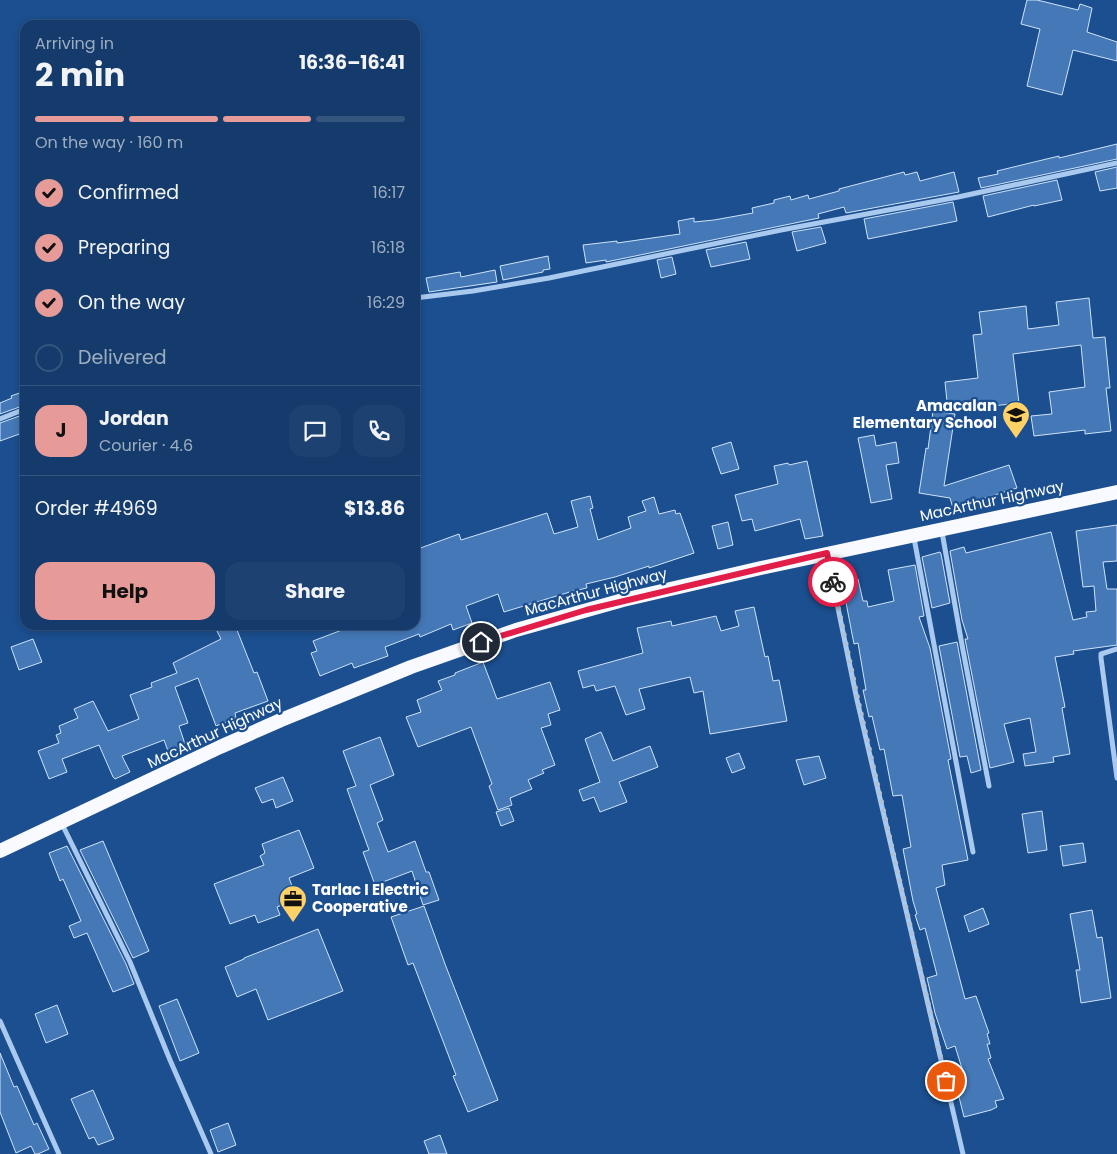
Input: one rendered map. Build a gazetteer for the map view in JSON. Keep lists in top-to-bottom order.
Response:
{
  "streets": {
    "highway": ["MacArthur Highway"]
  },
  "places": {
    "school or university": ["Amacalan Elementary School"],
    "office": ["Tarlac I Electric Cooperative"]
  },
  "page": {
    "heading": ["2 min", "Arriving in", "16:36–16:41"],
    "panel": [
      "Jordan",
      "Courier · 4.6",
      "Order #4969",
      "$13.86"
    ],
    "bar": "On the way · 160 m",
    "list": [
      ["Confirmed", "16:17"],
      ["Preparing", "16:18"],
      ["On the way", "16:29"],
      "Delivered"
    ],
    "round": "J",
    "buttons": ["Help", "Share"]
  }
}
